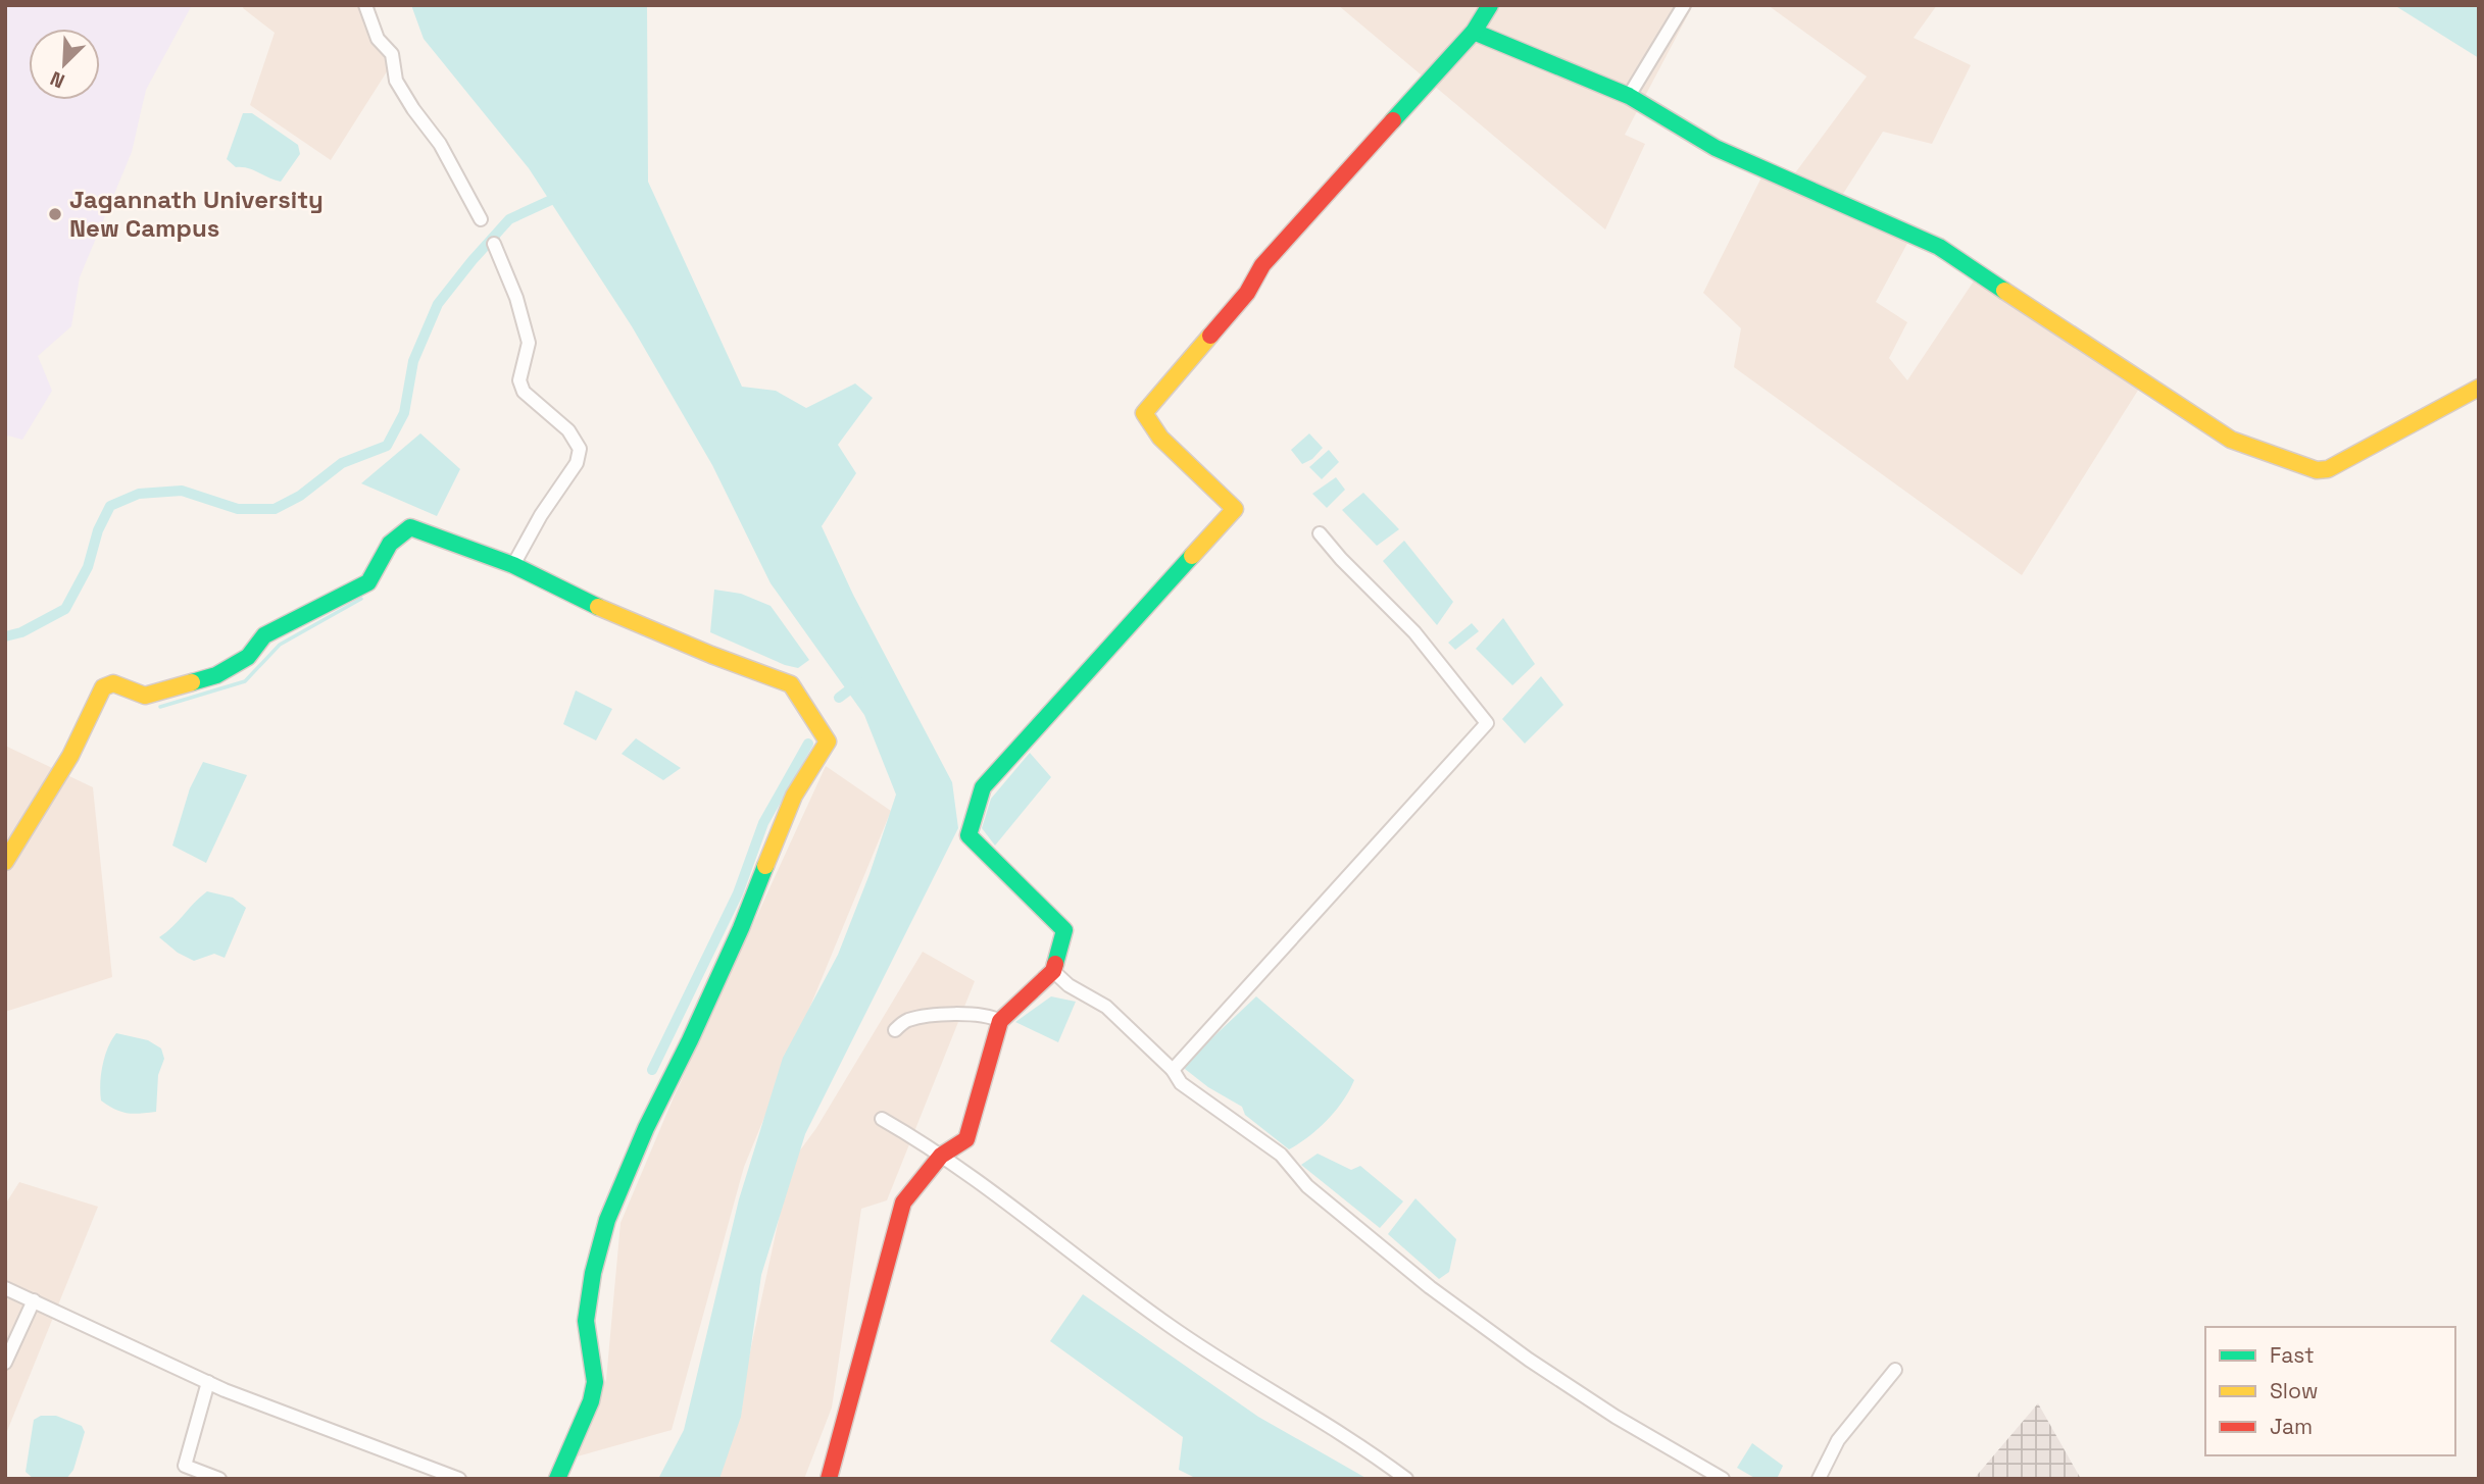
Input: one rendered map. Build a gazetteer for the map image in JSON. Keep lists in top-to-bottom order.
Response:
{
  "places": ["Jagannath University New Campus"],
  "legend": ["Fast", "Slow", "Jam"],
  "north": "bottom left"
}
